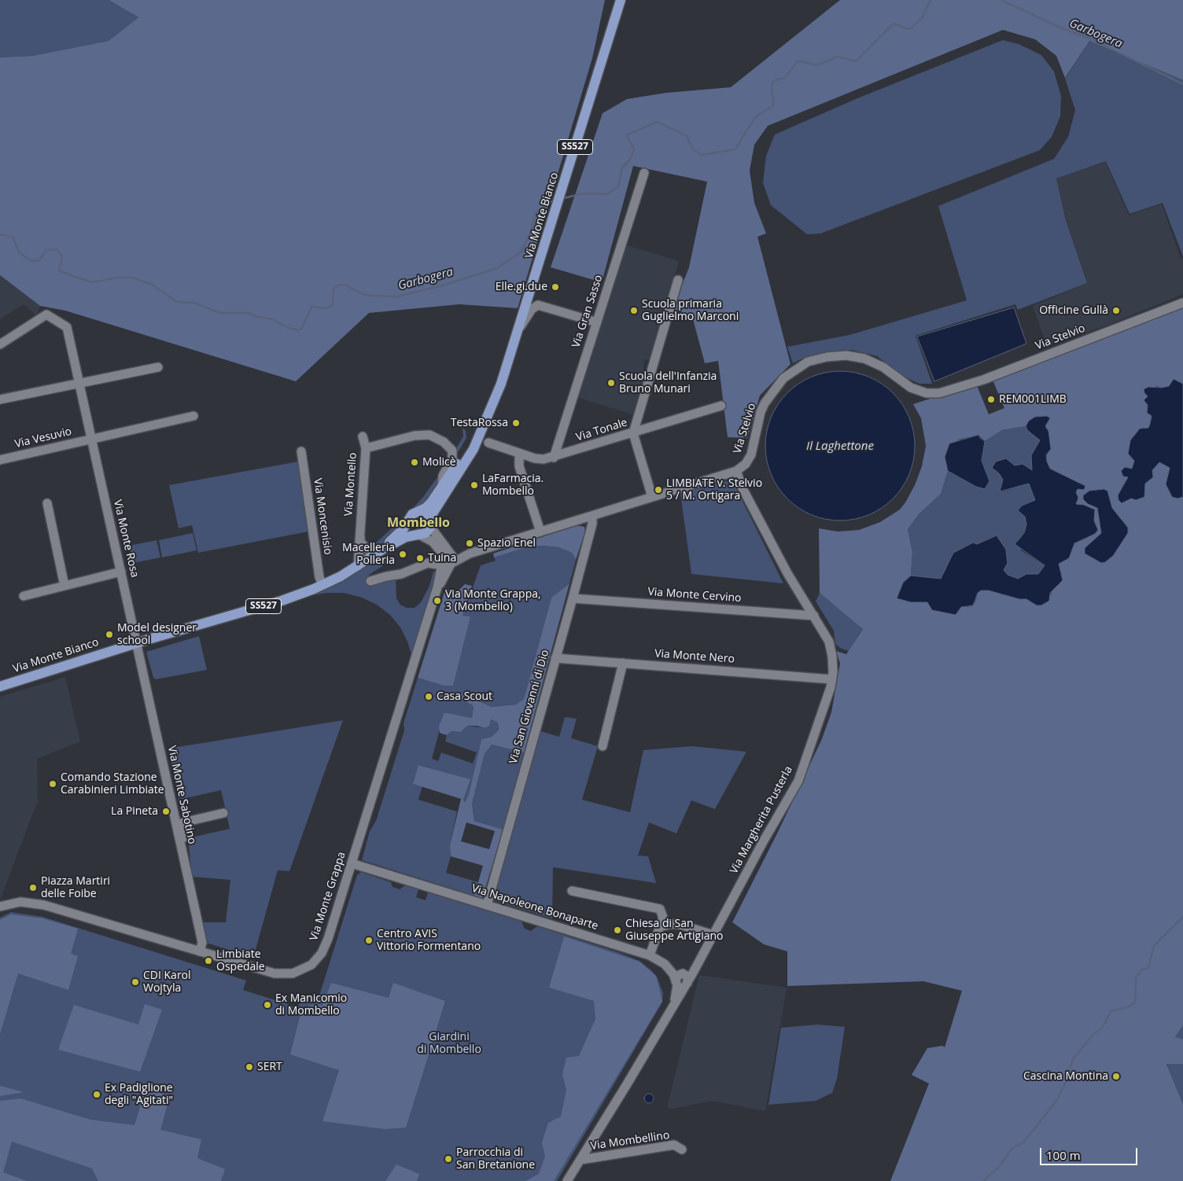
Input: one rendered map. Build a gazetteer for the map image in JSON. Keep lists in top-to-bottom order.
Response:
{
  "streets": {
    "main road": ["SS527", "Via Monte Bianco"],
    "street": [
      "Via Gran Sasso",
      "Via Stelvio",
      "Via Tonale",
      "Via Vesuvio",
      "Via Montello",
      "Via Moncenisio",
      "Via Monte Rosa",
      "Via Monte Cervino",
      "Via Monte Nero",
      "Via San Giovanni di Dio",
      "Via Monte Sabotino",
      "Via Margherita Pusterla",
      "Via Monte Grappa",
      "Via Napoleone Bonaparte",
      "Via Mombellino"
    ]
  },
  "crossings": [
    ["Via Monte Bianco", "Via Montello"],
    ["Via Monte Bianco", "Via Moncenisio"],
    ["Via Monte Bianco", "Via Monte Rosa"],
    ["Via Monte Bianco", "Via Monte Sabotino"],
    ["Via Gran Sasso", "Via Tonale"],
    ["Via Stelvio", "Via Margherita Pusterla"],
    ["Via Vesuvio", "Via Monte Rosa"],
    ["Via Monte Rosa", "Via Monte Sabotino"],
    ["Via Monte Cervino", "Via San Giovanni di Dio"],
    ["Via Monte Cervino", "Via Margherita Pusterla"],
    ["Via Monte Nero", "Via San Giovanni di Dio"],
    ["Via Monte Nero", "Via Margherita Pusterla"],
    ["Via San Giovanni di Dio", "Via Napoleone Bonaparte"],
    ["Via Monte Sabotino", "Via Monte Grappa"],
    ["Via Monte Grappa", "Via Napoleone Bonaparte"]
  ],
  "districts": ["Mombello"],
  "water": ["Garbogera", "Il Laghettone"],
  "parks": ["Giardini di Mombello"],
  "places": [
    "Elle.gi.due",
    "Scuola primaria Guglielmo Marconi",
    "Officine Gullà",
    "Scuola dell'Infanzia Bruno Munari",
    "REM001LIMB",
    "TestaRossa",
    "Molicè",
    "LaFarmacia. Mombello",
    "LIMBIATE v. Stelvio 5 / M. Ortigara",
    "Spazio Enel",
    "Macelleria Polleria",
    "Tuina",
    "Via Monte Grappa, 3 (Mombello)",
    "Model designer school",
    "Casa Scout",
    "Comando Stazione Carabinieri Limbiate",
    "La Pineta",
    "Piazza Martiri delle Foibe",
    "Chiesa di San Giuseppe Artigiano",
    "Centro AVIS Vittorio Formentano",
    "Limbiate Ospedale",
    "CDI Karol Wojtyla",
    "Ex Manicomio di Mombello",
    "SERT",
    "Cascina Montina",
    "Ex Padiglione degli \"Agitati\"",
    "Parrocchia di San Bretanione"
  ],
  "scale_bar": "100 m"
}
